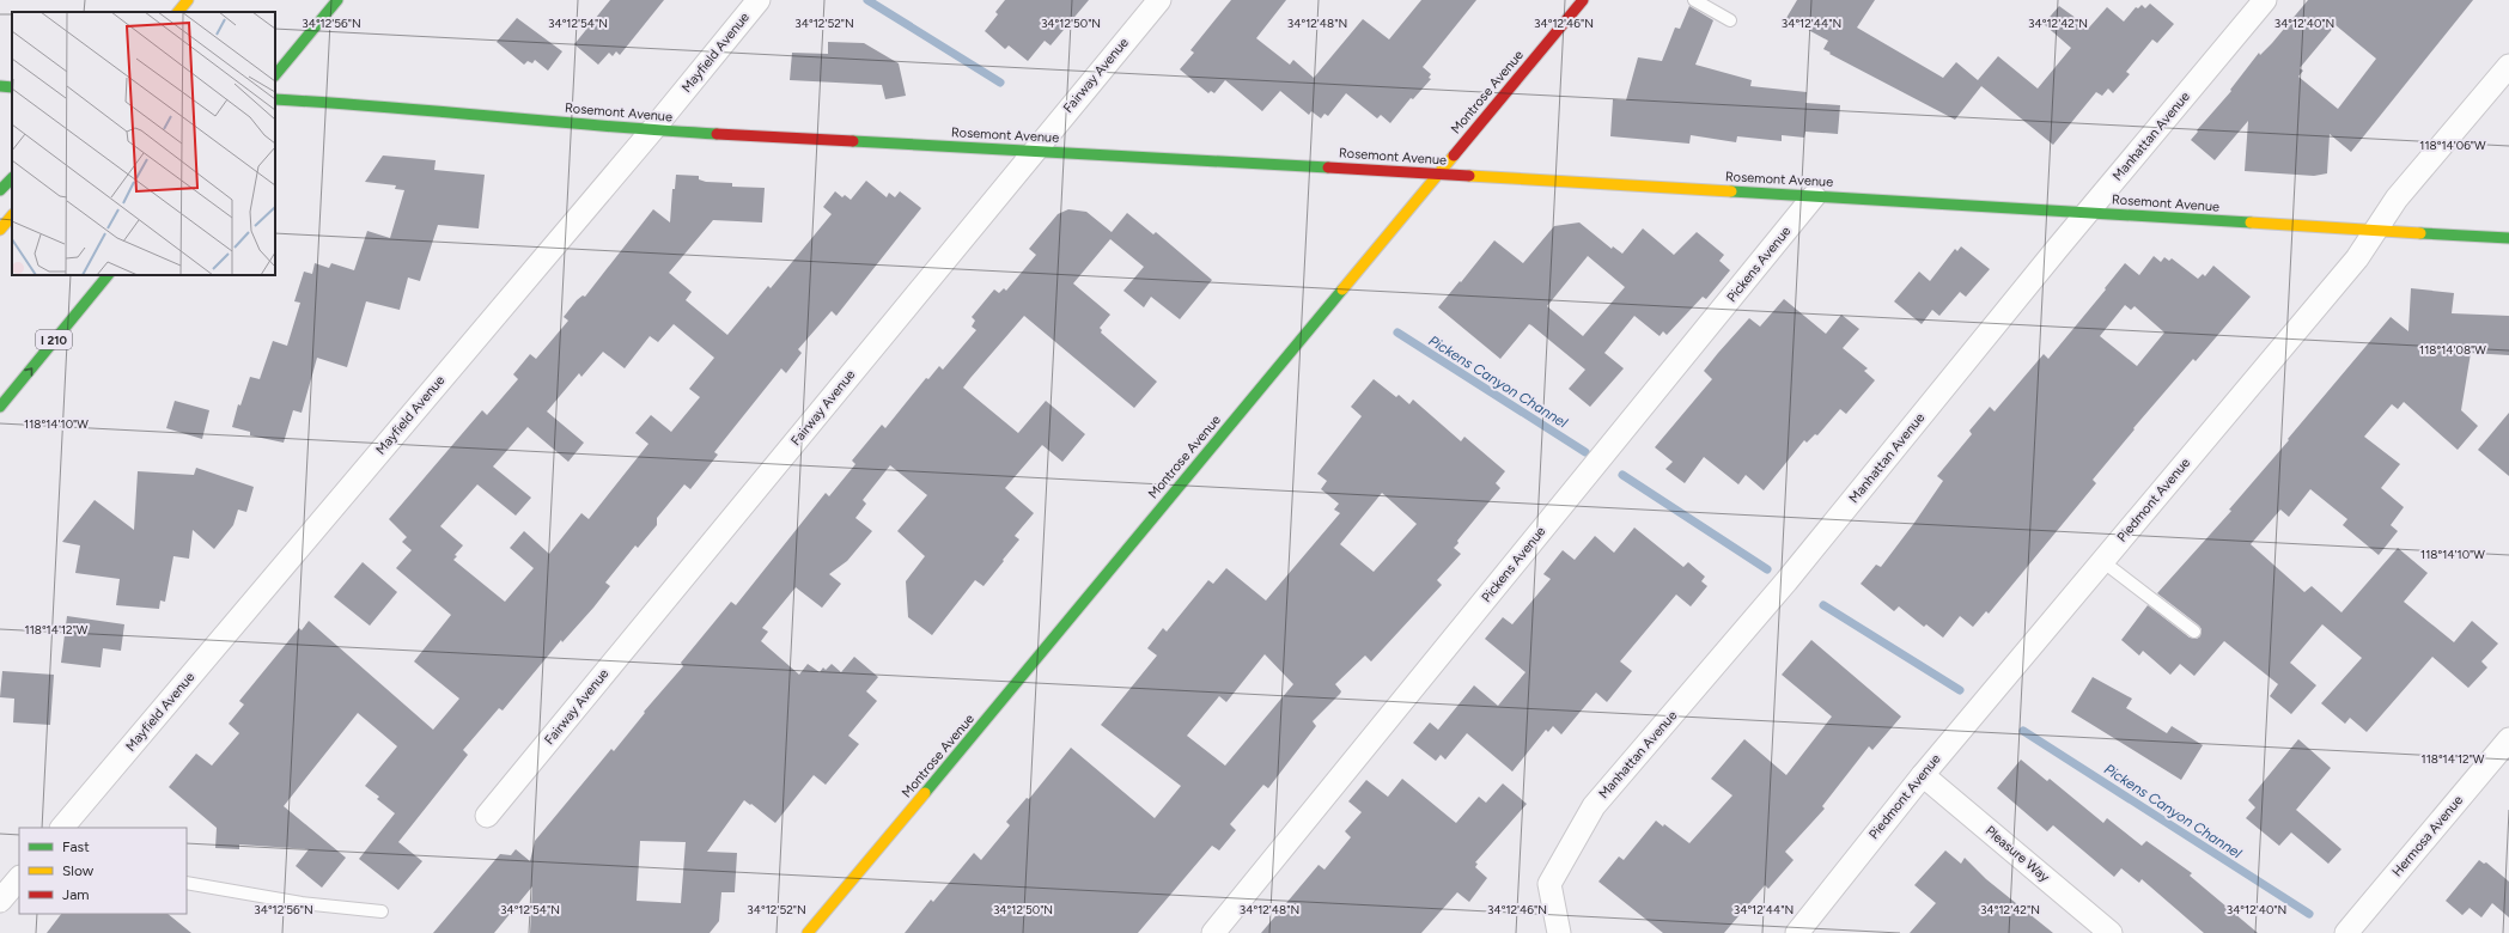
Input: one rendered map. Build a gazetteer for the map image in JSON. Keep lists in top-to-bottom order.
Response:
{
  "streets": {
    "main road": ["Montrose Avenue", "Rosemont Avenue", "I 210"],
    "street": [
      "Mayfield Avenue",
      "Fairway Avenue",
      "Manhattan Avenue",
      "Pickens Avenue",
      "Piedmont Avenue",
      "Hermosa Avenue",
      "Pleasure Way"
    ]
  },
  "crossings": [
    ["Mayfield Avenue", "Rosemont Avenue"],
    ["Fairway Avenue", "Rosemont Avenue"],
    ["Montrose Avenue", "Rosemont Avenue"],
    ["Rosemont Avenue", "Manhattan Avenue"],
    ["Rosemont Avenue", "Pickens Avenue"],
    ["Rosemont Avenue", "Piedmont Avenue"],
    ["Piedmont Avenue", "Pleasure Way"]
  ],
  "water": ["Pickens Canyon Channel"],
  "legend": ["Fast", "Slow", "Jam"],
  "coordinates": [
    "34°12'56\"N",
    "34°12'54\"N",
    "34°12'52\"N",
    "34°12'50\"N",
    "34°12'48\"N",
    "34°12'46\"N",
    "34°12'44\"N",
    "34°12'42\"N",
    "34°12'40\"N",
    "118°14'06\"W",
    "118°14'08\"W",
    "118°14'10\"W",
    "118°14'12\"W"
  ]
}
